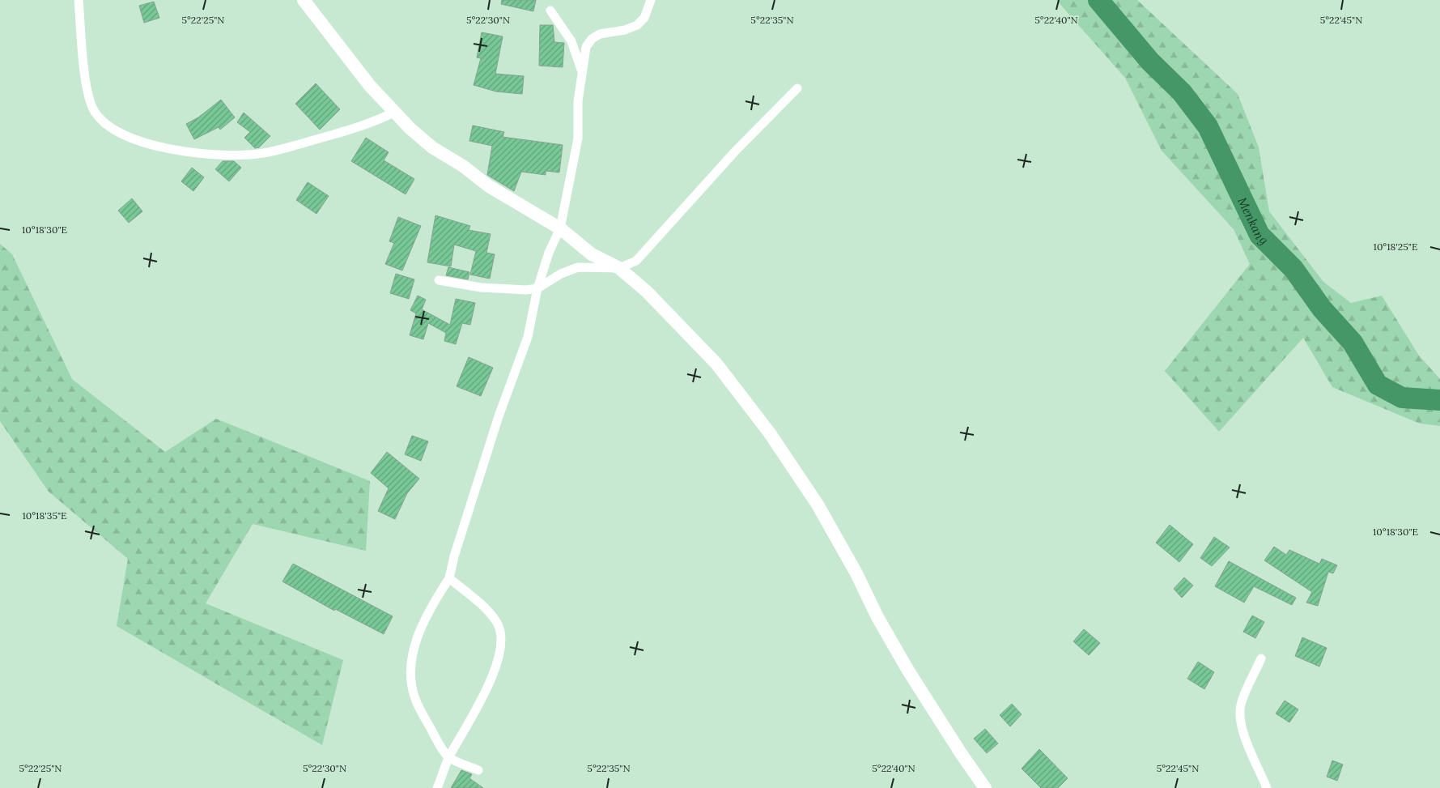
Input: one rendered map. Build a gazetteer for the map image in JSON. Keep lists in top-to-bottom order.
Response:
{
  "water": ["Menkang"],
  "coordinates": [
    "5°22'25\"N",
    "5°22'30\"N",
    "5°22'35\"N",
    "5°22'40\"N",
    "5°22'45\"N",
    "10°18'30\"E",
    "10°18'25\"E",
    "10°18'35\"E"
  ]
}
